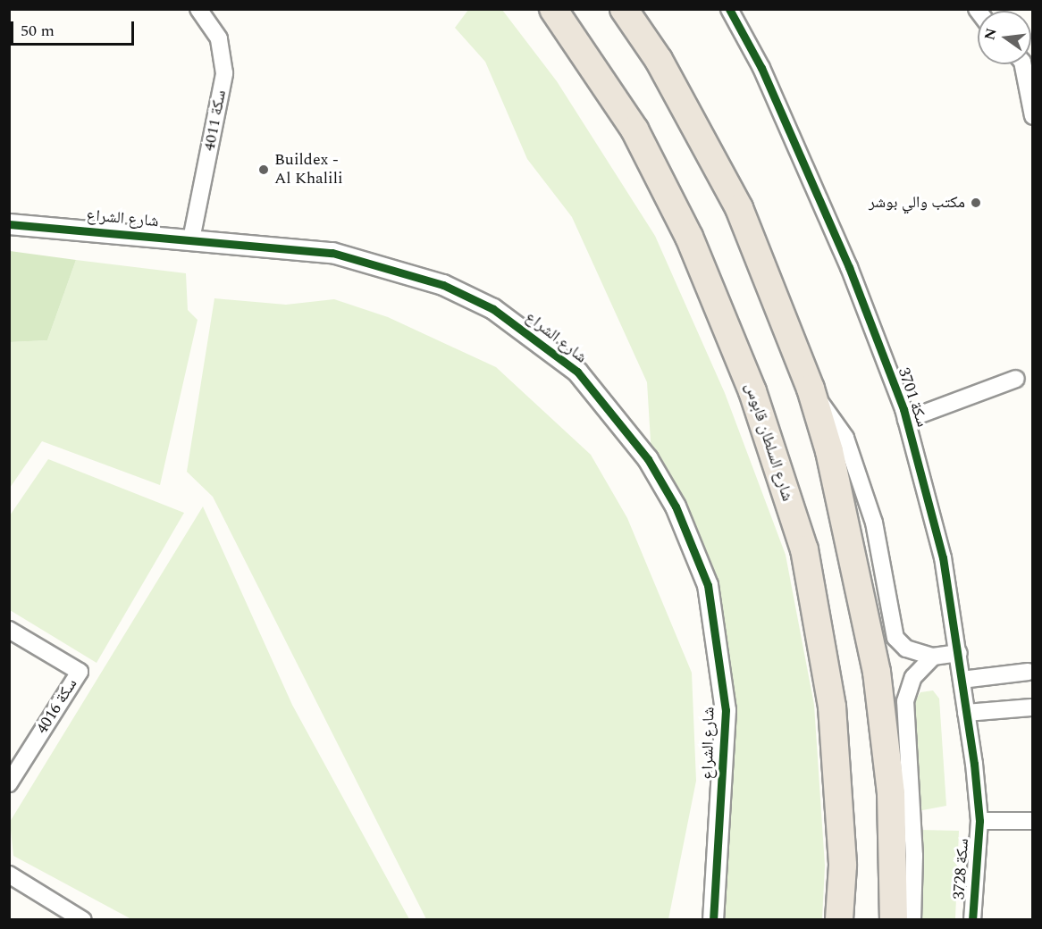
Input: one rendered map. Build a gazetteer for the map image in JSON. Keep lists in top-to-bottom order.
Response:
{
  "streets": {
    "highway": ["شارع السلطان قابوس"],
    "street": [
      "سكة 4011",
      "شارع الشراع",
      "سكة 3701",
      "سكة 4016",
      "سكة 3728"
    ]
  },
  "crossings": [
    ["سكة 4011", "شارع الشراع"],
    ["سكة 3701", "سكة 3728"]
  ],
  "places": ["Buildex - Al Khalili", "مكتب والي بوشر"],
  "scale_bar": "50 m",
  "north": "left"
}
